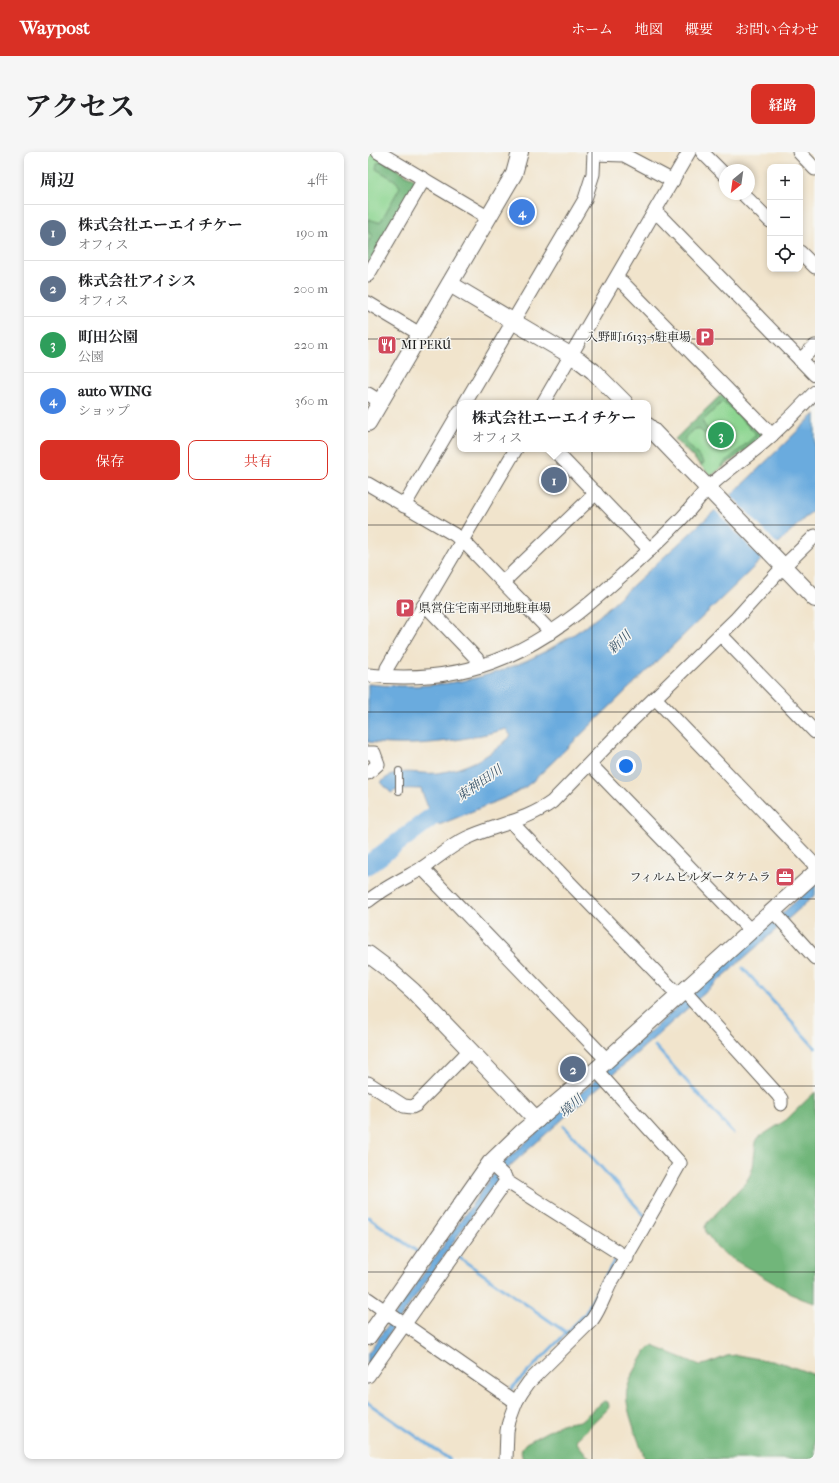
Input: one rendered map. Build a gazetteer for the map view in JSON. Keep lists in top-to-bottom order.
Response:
{
  "water": ["新川", "東神田川", "境川"],
  "places": {
    "parking": ["入野町16133-5駐車場", "県営住宅南平団地駐車場"],
    "restaurant": ["MI PERÚ"],
    "office": ["フィルムビルダータケムラ"]
  },
  "north": "bottom left",
  "page": {
    "header": "Waypost",
    "nav": [
      "ホーム",
      "地図",
      "概要",
      "お問い合わせ"
    ],
    "title": "アクセス",
    "buttons": [
      "経路",
      ["保存", "共有"]
    ],
    "heading": ["周辺", "4件"],
    "map_buttons": ["+", "−"],
    "pins": [
      "4",
      "3",
      "1",
      "2"
    ],
    "list": [
      {
        "mark": "1",
        "name": "株式会社エーエイチケー",
        "note": "オフィス",
        "value": "190 m"
      },
      {
        "mark": "2",
        "name": "株式会社アイシス",
        "note": "オフィス",
        "value": "200 m"
      },
      {
        "mark": "3",
        "name": "町田公園",
        "note": "公園",
        "value": "220 m"
      },
      {
        "mark": "4",
        "name": "auto WING",
        "note": "ショップ",
        "value": "360 m"
      }
    ],
    "popup": ["株式会社エーエイチケー", "オフィス"]
  }
}
